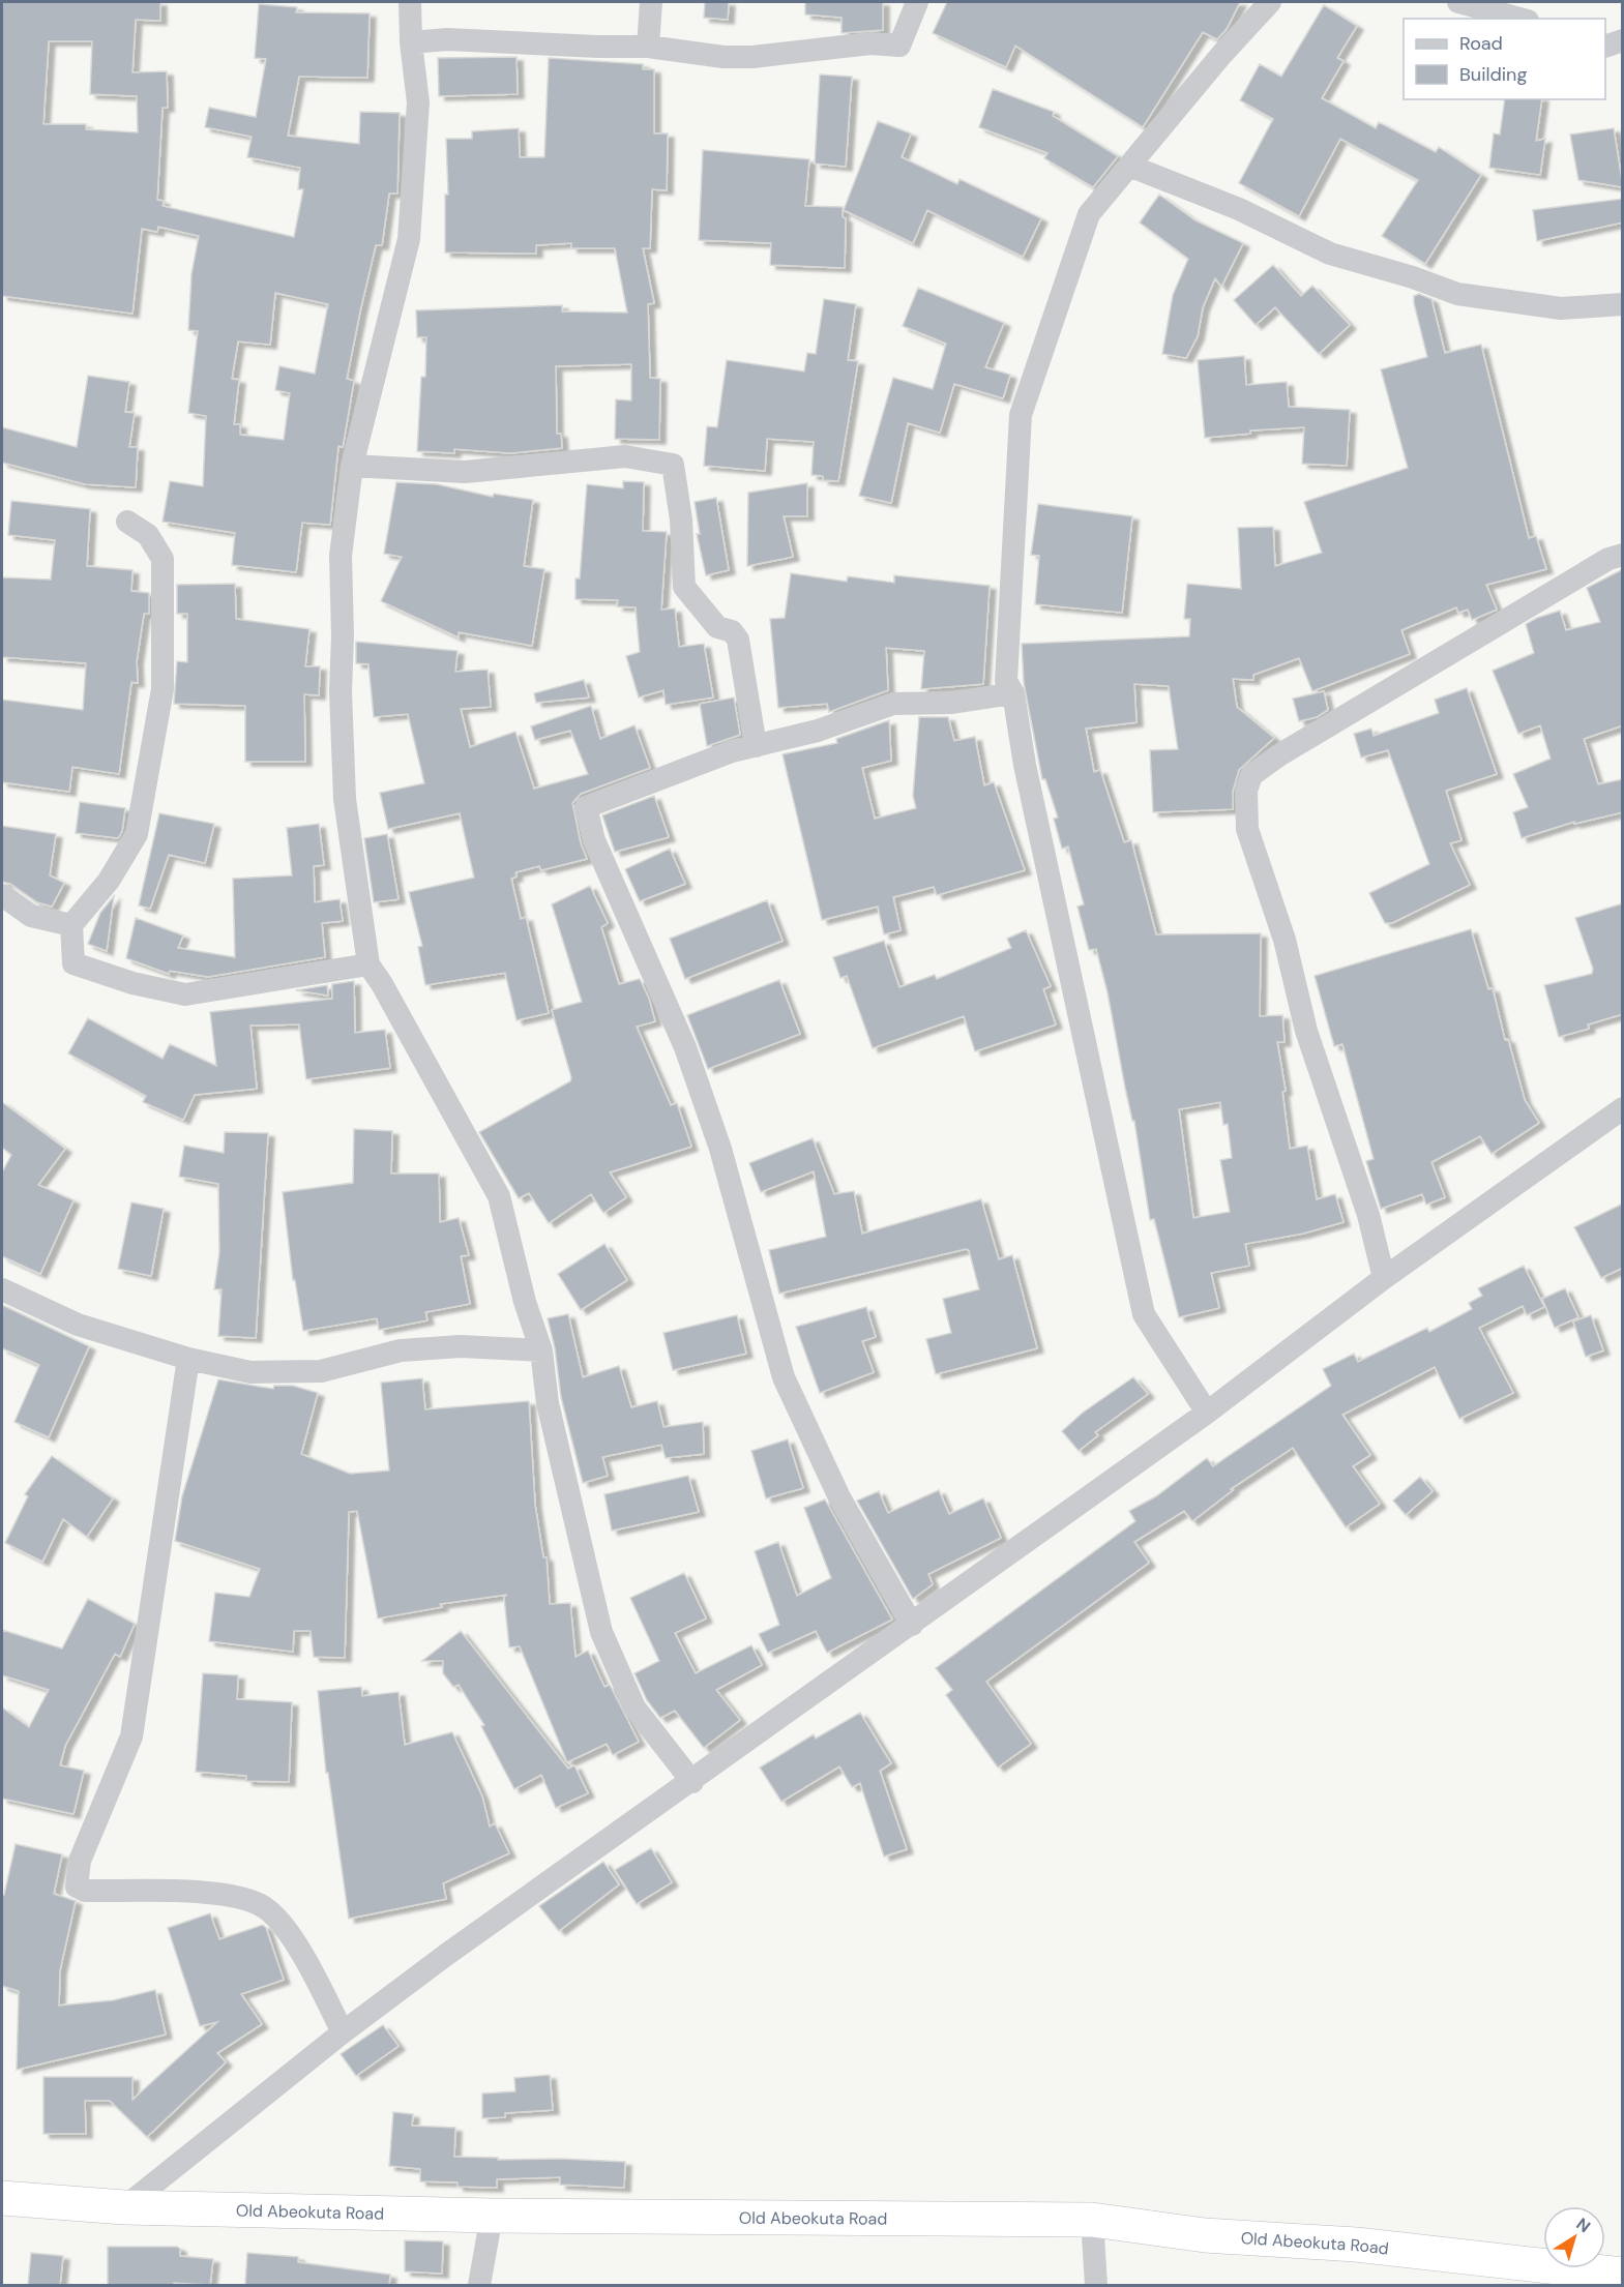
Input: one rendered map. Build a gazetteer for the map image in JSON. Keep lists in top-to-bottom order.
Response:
{
  "streets": {
    "highway": ["Old Abeokuta Road"]
  },
  "legend": ["Road", "Building"],
  "north": "top right"
}
